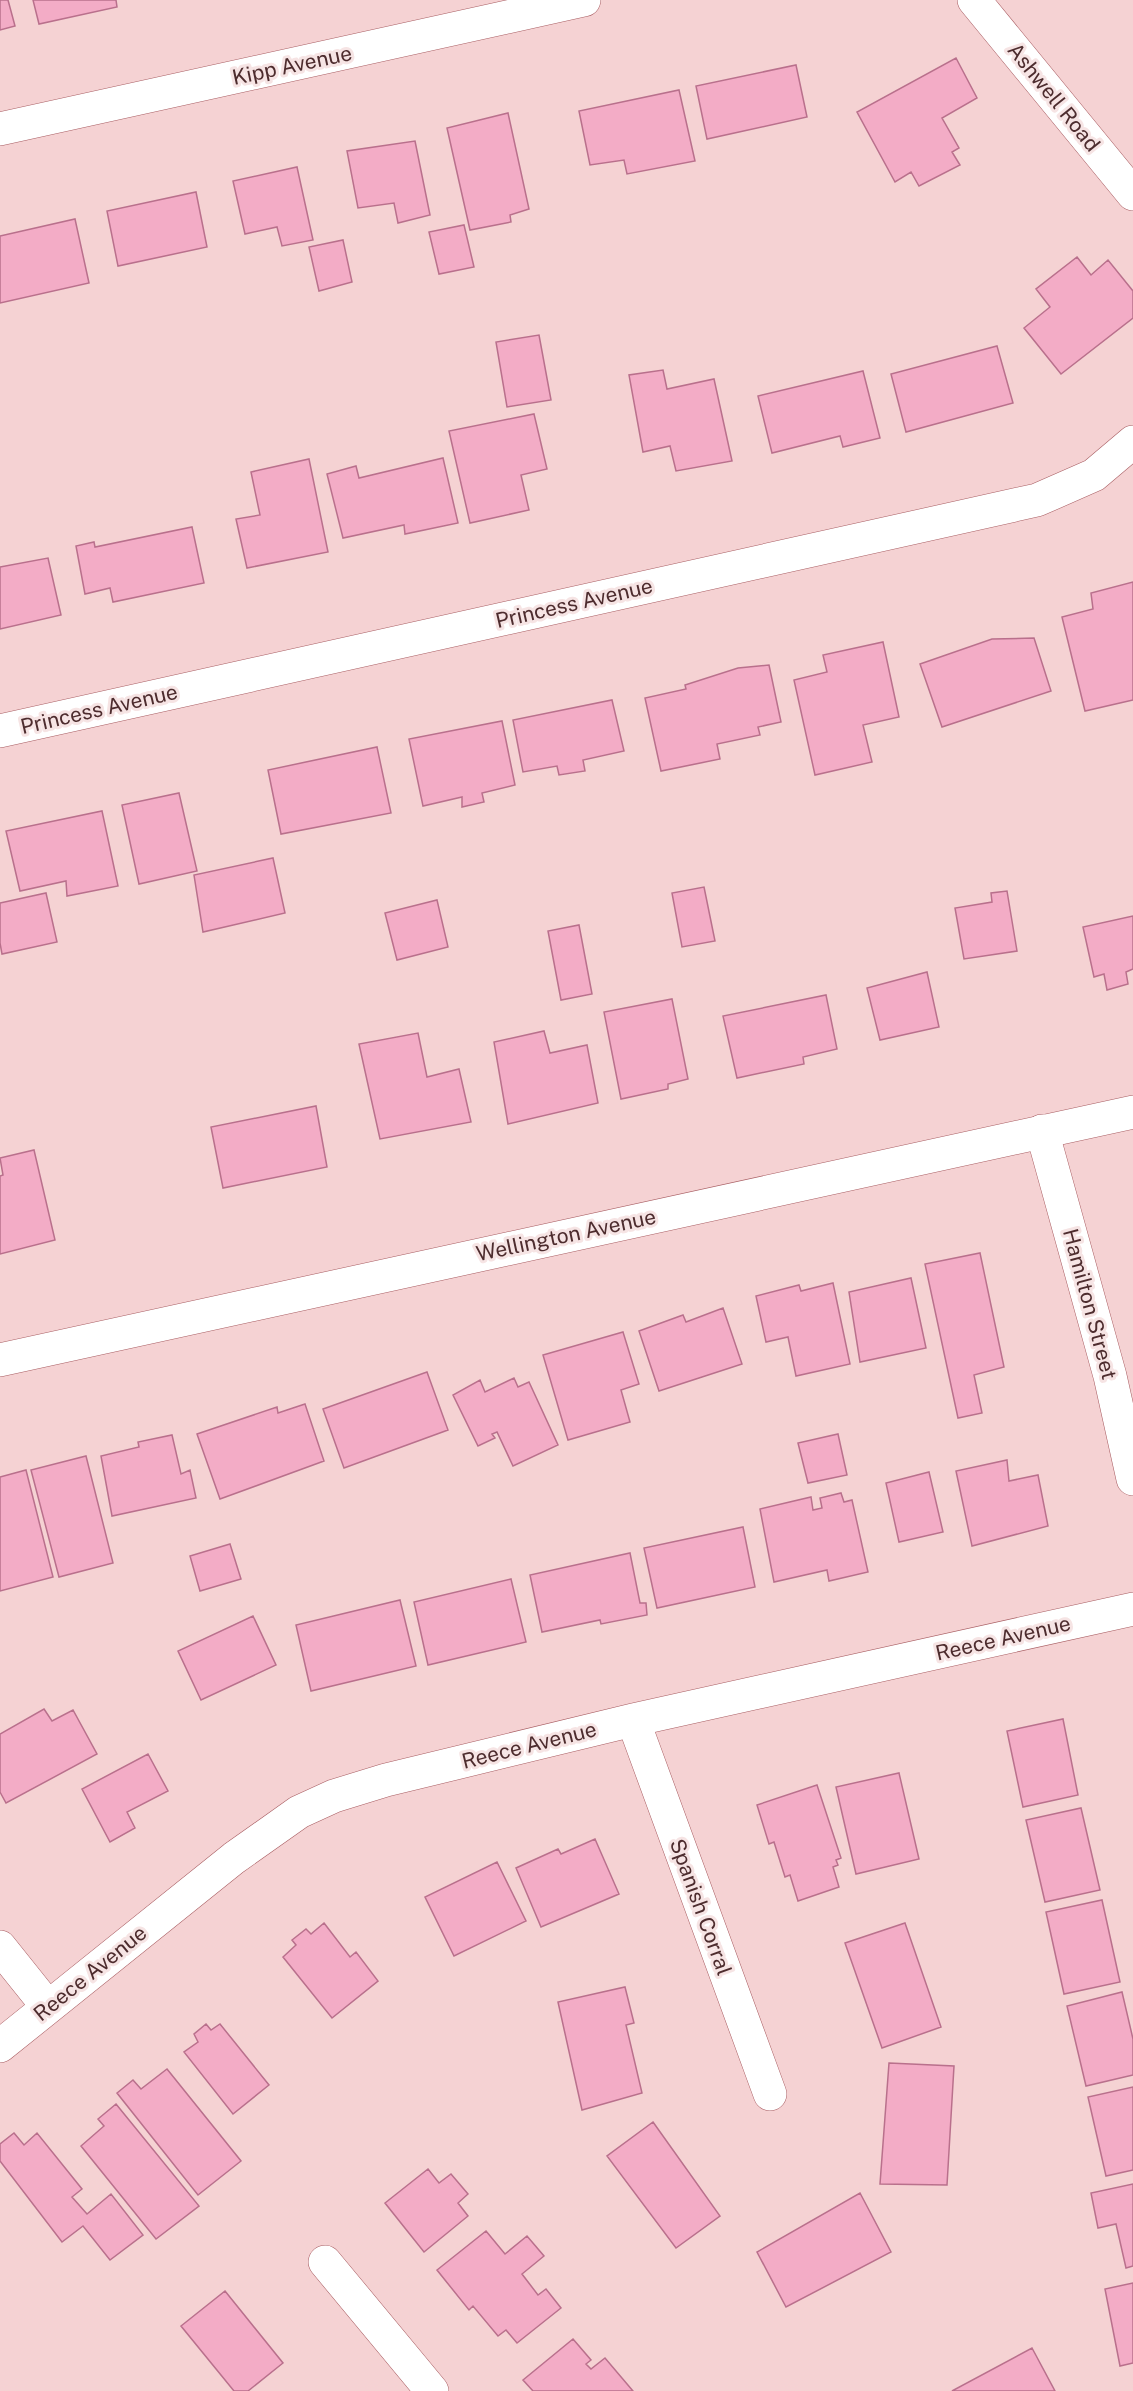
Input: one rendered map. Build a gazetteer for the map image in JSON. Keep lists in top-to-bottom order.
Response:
{
  "streets": {
    "street": [
      "Kipp Avenue",
      "Ashwell Road",
      "Princess Avenue",
      "Wellington Avenue",
      "Hamilton Street",
      "Reece Avenue",
      "Spanish Corral"
    ]
  },
  "crossings": [
    ["Wellington Avenue", "Hamilton Street"],
    ["Reece Avenue", "Spanish Corral"]
  ]
}
